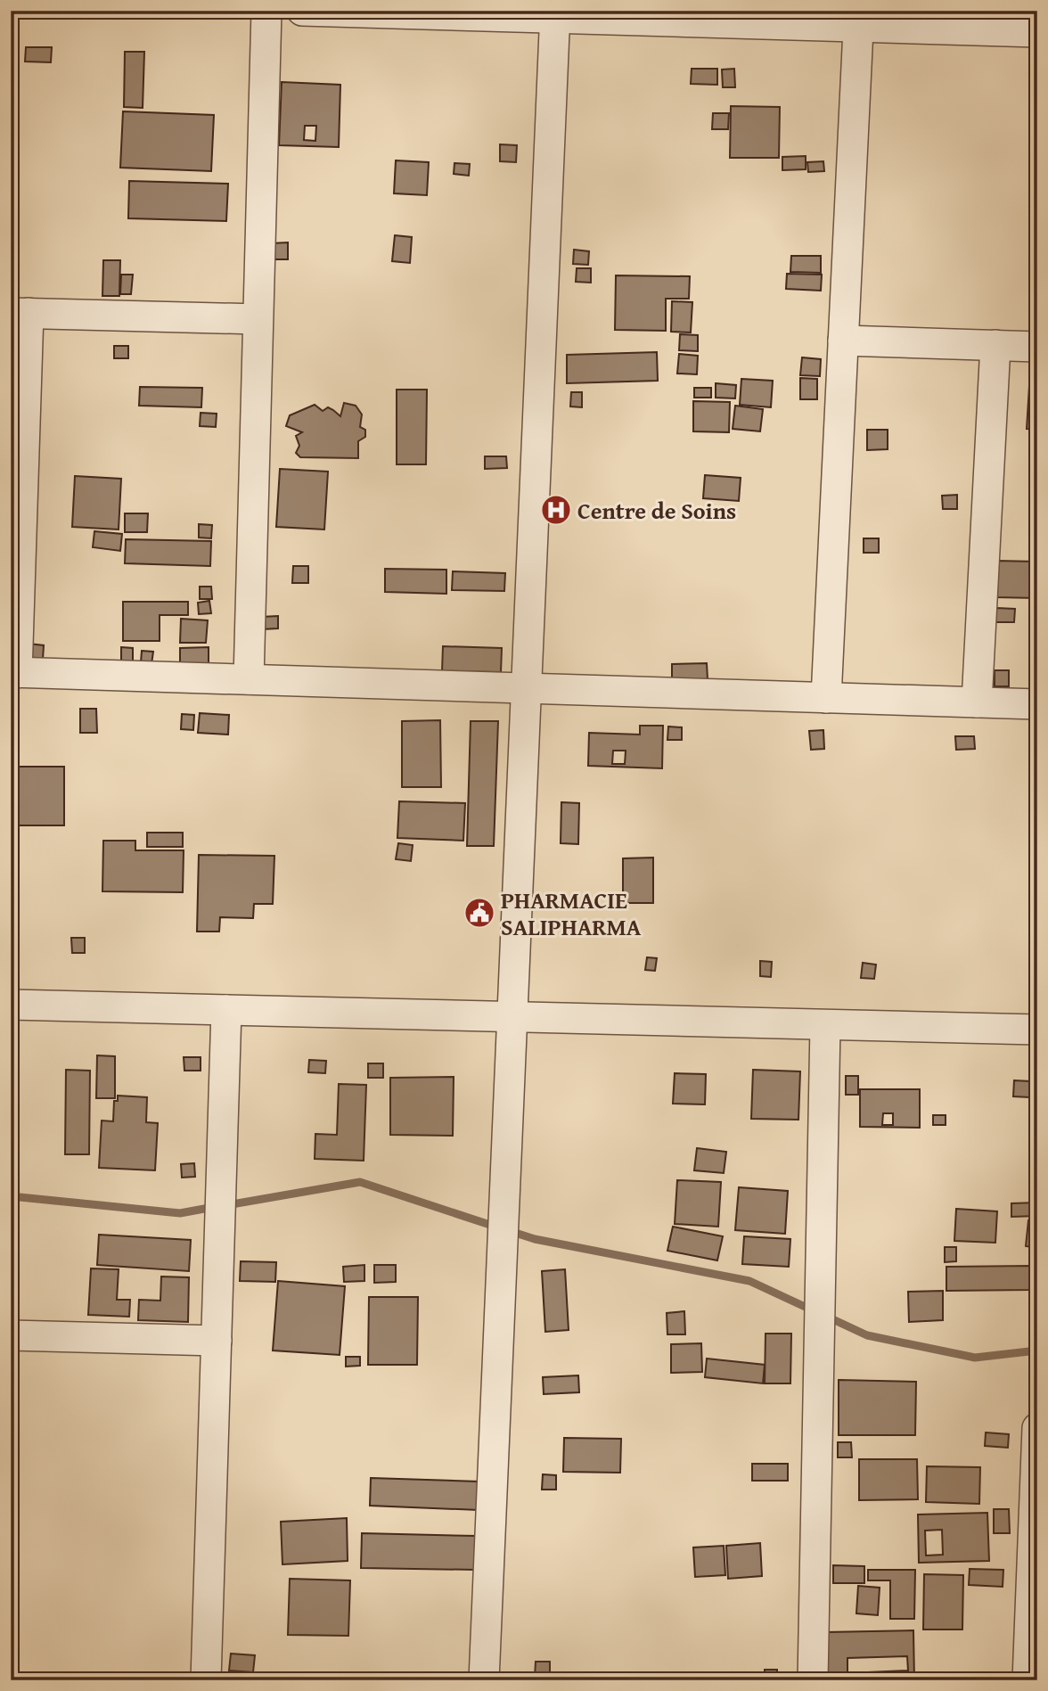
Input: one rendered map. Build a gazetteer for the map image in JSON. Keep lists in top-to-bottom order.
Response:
{
  "places": {
    "hospital": ["Centre de Soins"],
    "public building": ["PHARMACIE SALIPHARMA"]
  }
}
